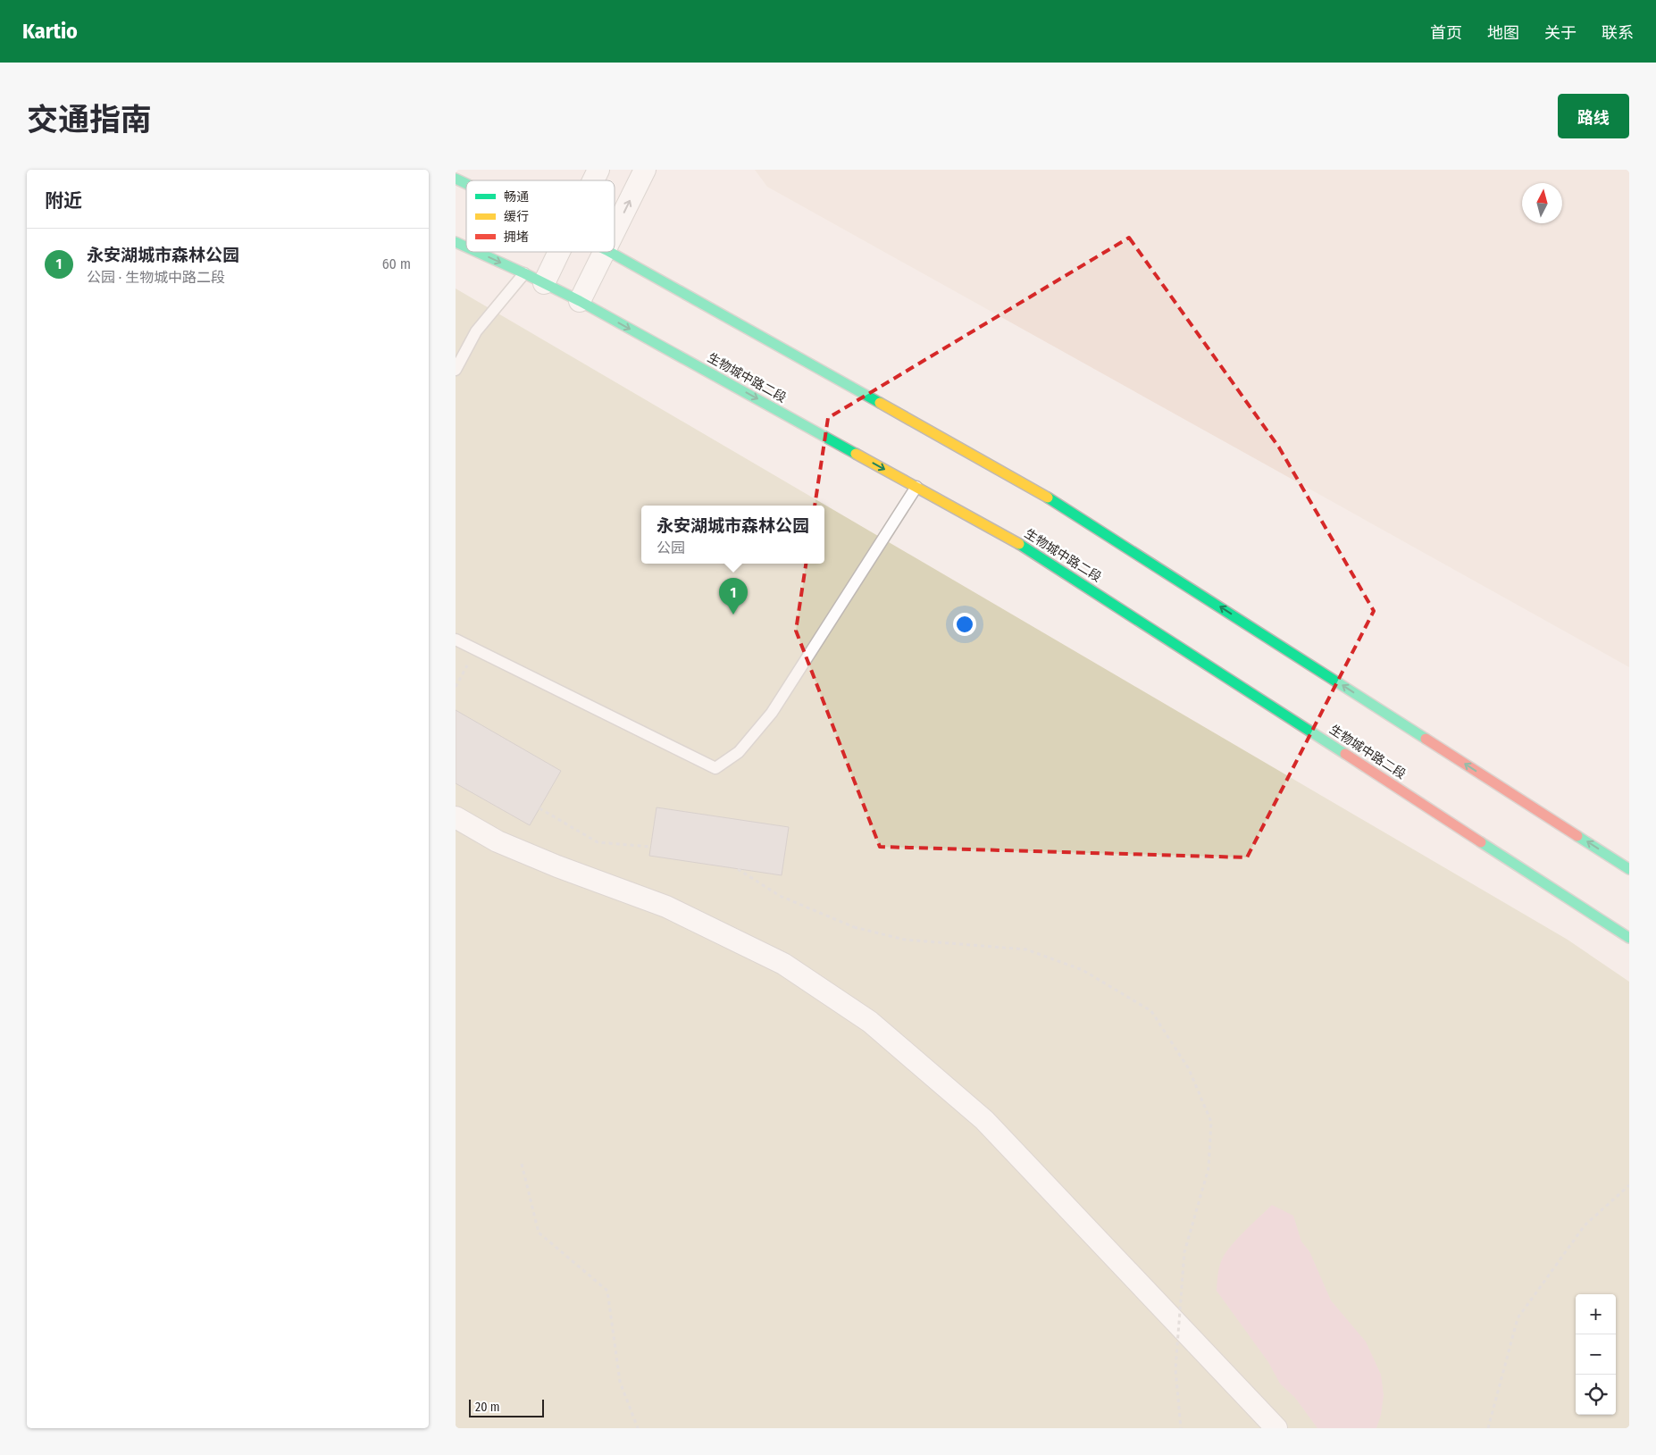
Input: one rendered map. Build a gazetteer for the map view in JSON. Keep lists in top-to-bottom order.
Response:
{
  "streets": {
    "main road": ["生物城中路二段"]
  },
  "legend": ["畅通", "缓行", "拥堵"],
  "scale_bar": "20 m",
  "north": "top",
  "page": {
    "header": "Kartio",
    "nav": [
      "首页",
      "地图",
      "关于",
      "联系"
    ],
    "title": "交通指南",
    "buttons": "路线",
    "heading": "附近",
    "list": [
      {
        "mark": "1",
        "name": "永安湖城市森林公园",
        "note": "公园 · 生物城中路二段",
        "value": "60 m"
      }
    ],
    "popup": ["永安湖城市森林公园", "公园"],
    "pins": "1",
    "map_buttons": ["+", "−"],
    "scale": "20 m"
  }
}
